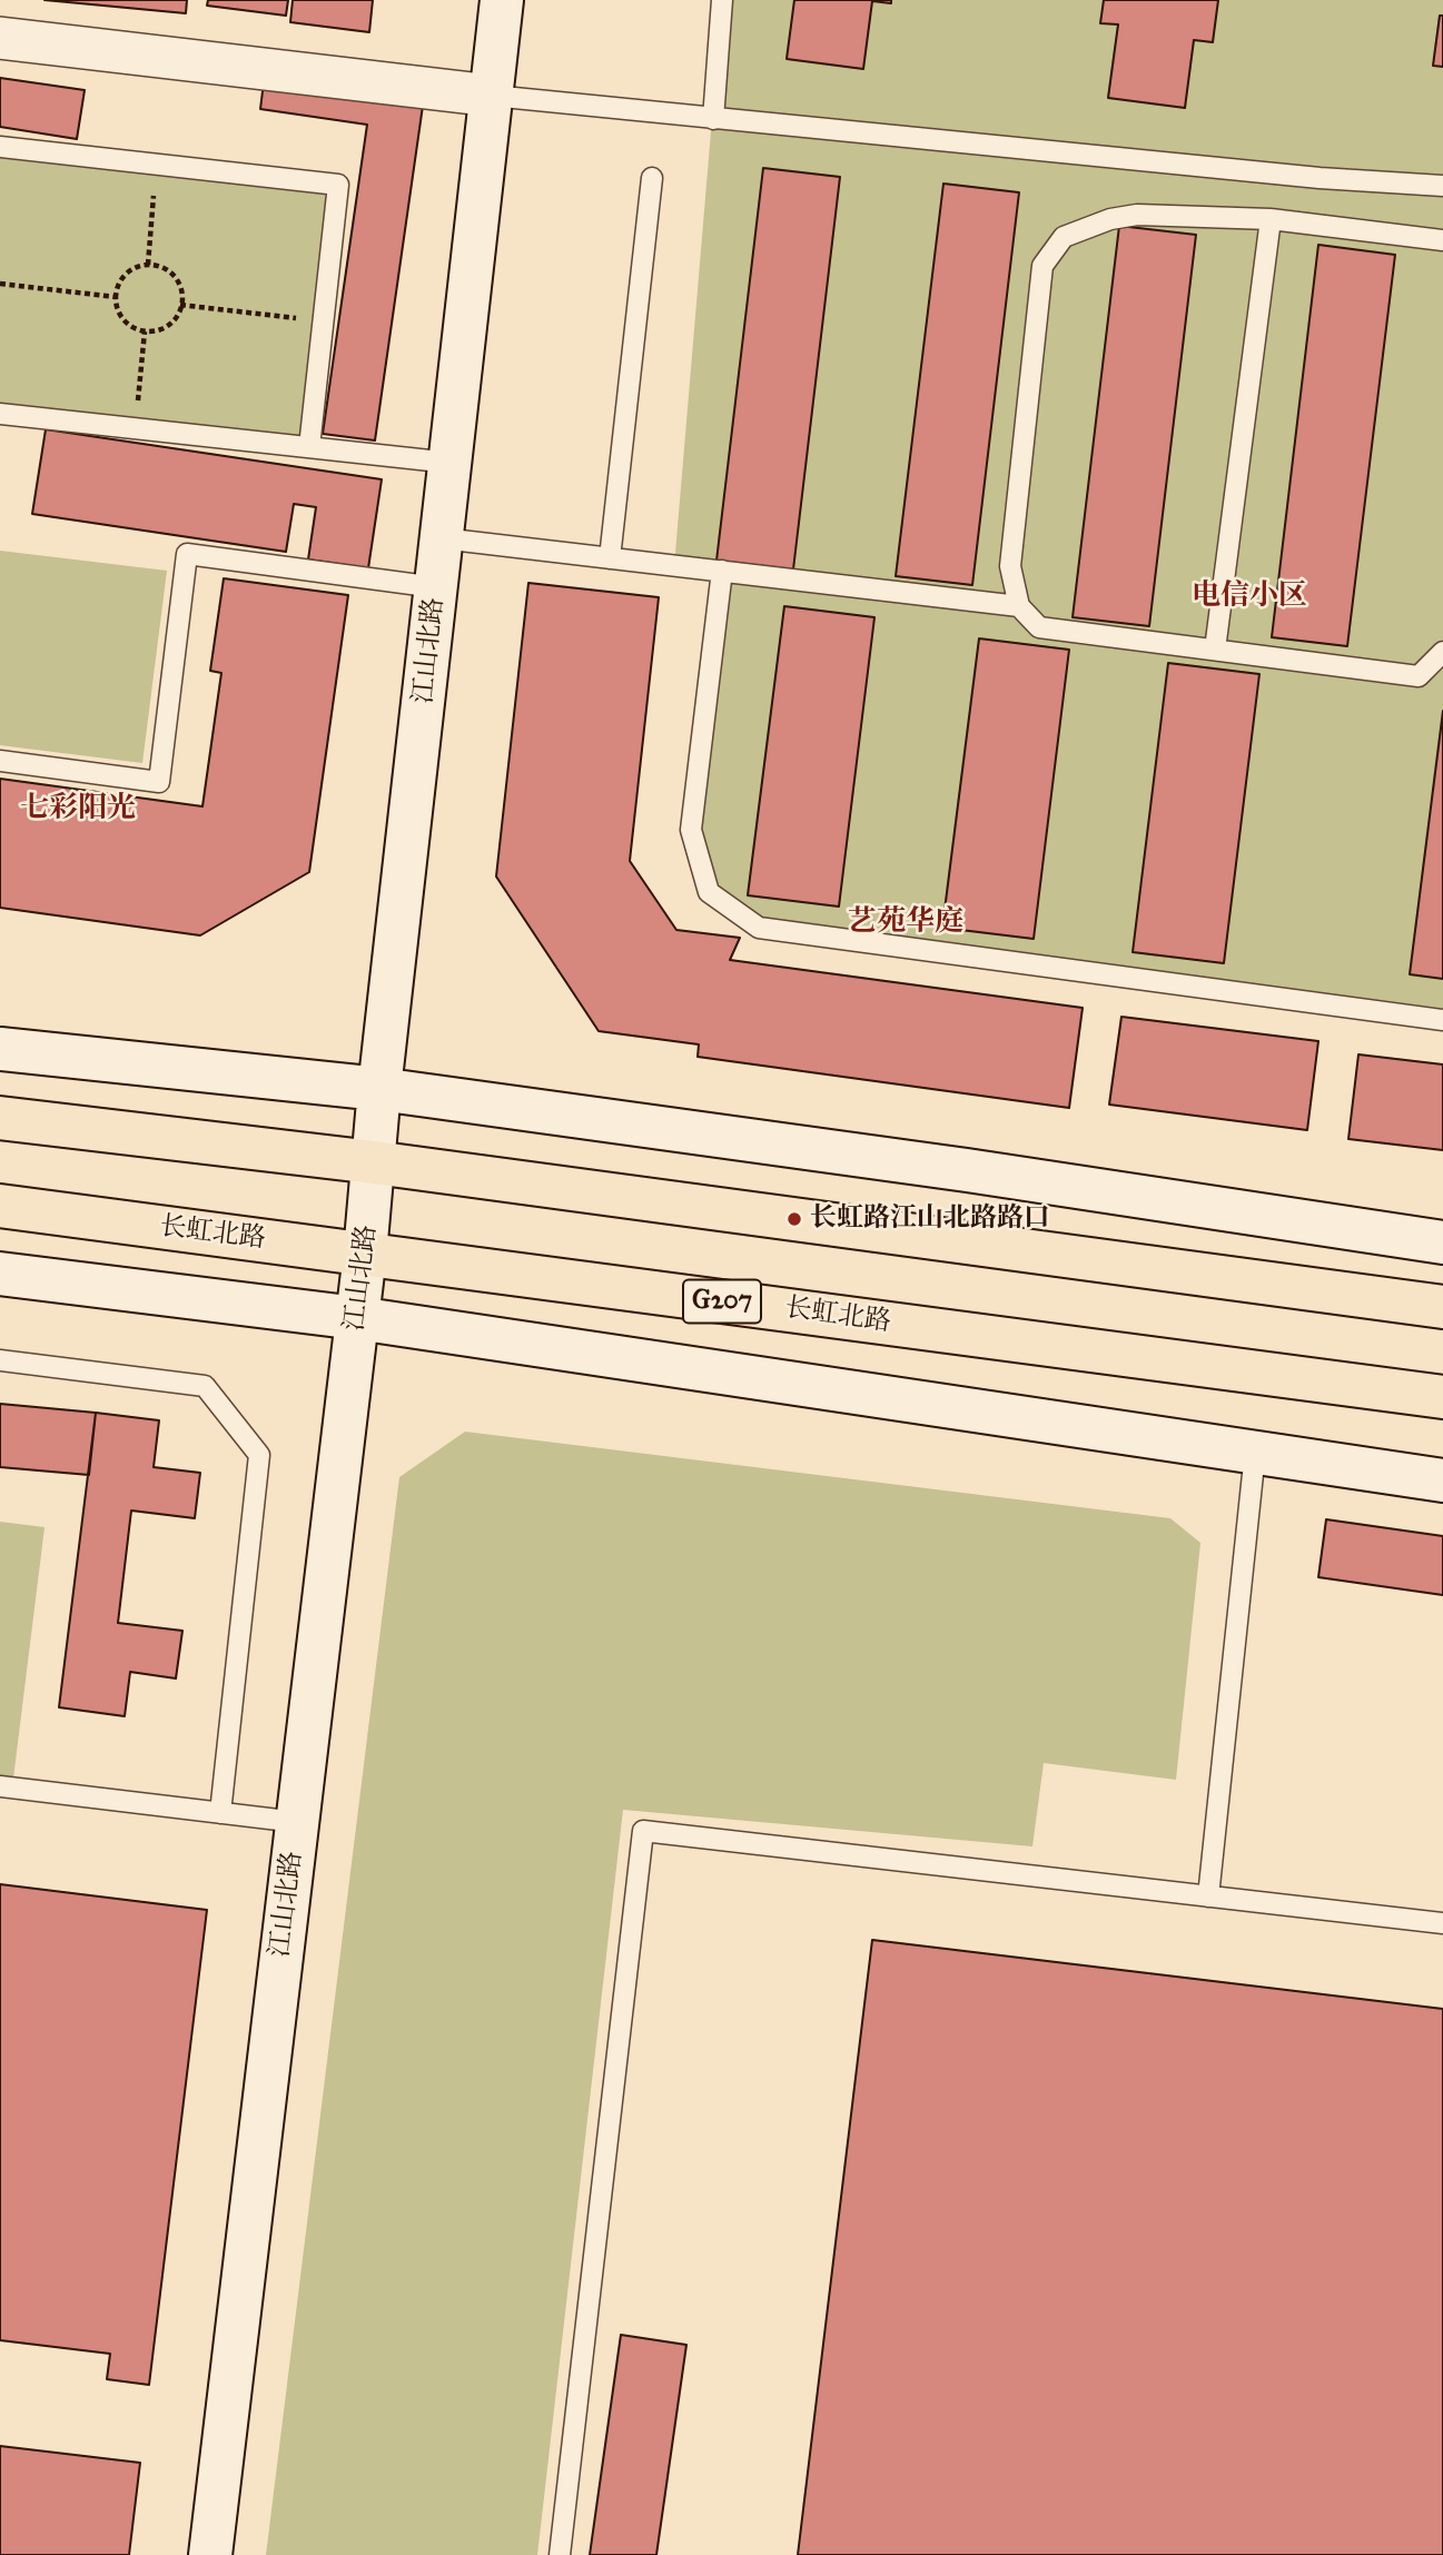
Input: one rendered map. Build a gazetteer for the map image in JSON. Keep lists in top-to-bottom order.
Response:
{
  "streets": {
    "highway": ["长虹北路", "G207"],
    "street": ["江山北路"]
  },
  "crossings": [
    ["江山北路", "长虹北路"]
  ],
  "districts": ["电信小区", "七彩阳光", "艺苑华庭"],
  "places": ["长虹路江山北路路口"]
}
